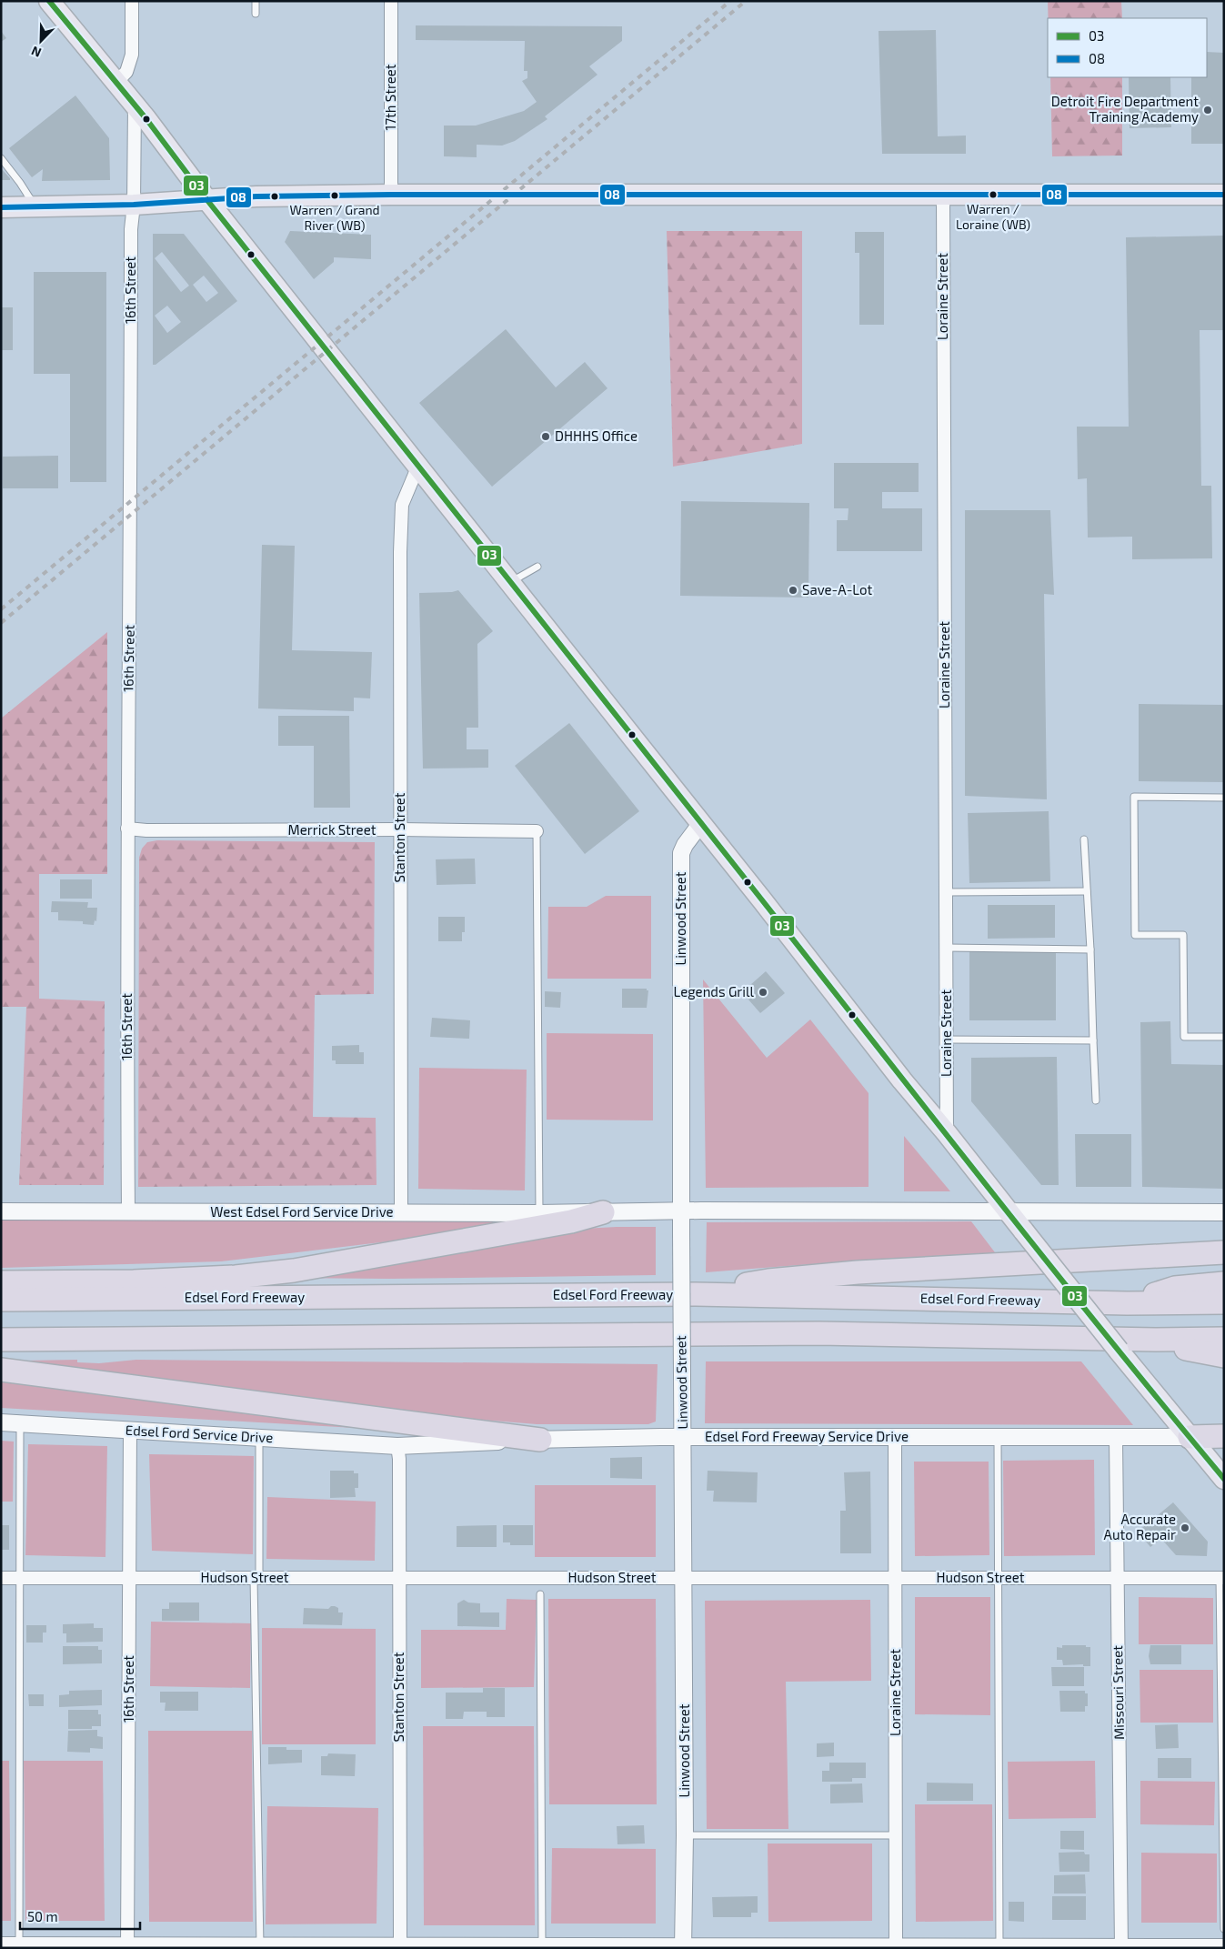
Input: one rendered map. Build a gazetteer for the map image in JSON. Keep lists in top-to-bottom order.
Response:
{
  "streets": {
    "highway": ["Edsel Ford Freeway"],
    "street": [
      "17th Street",
      "16th Street",
      "Loraine Street",
      "Merrick Street",
      "Stanton Street",
      "Linwood Street",
      "West Edsel Ford Service Drive",
      "Edsel Ford Service Drive",
      "Edsel Ford Freeway Service Drive",
      "Hudson Street",
      "Missouri Street"
    ]
  },
  "crossings": [
    ["16th Street", "Merrick Street"],
    ["16th Street", "West Edsel Ford Service Drive"],
    ["16th Street", "Edsel Ford Service Drive"],
    ["16th Street", "Hudson Street"],
    ["Loraine Street", "Edsel Ford Freeway Service Drive"],
    ["Loraine Street", "Hudson Street"],
    ["Merrick Street", "Stanton Street"],
    ["Stanton Street", "West Edsel Ford Service Drive"],
    ["Stanton Street", "Edsel Ford Service Drive"],
    ["Stanton Street", "Edsel Ford Freeway Service Drive"],
    ["Stanton Street", "Hudson Street"],
    ["Linwood Street", "Edsel Ford Freeway Service Drive"],
    ["Linwood Street", "Hudson Street"],
    ["Edsel Ford Service Drive", "Edsel Ford Freeway Service Drive"],
    ["Edsel Ford Freeway Service Drive", "Missouri Street"],
    ["Hudson Street", "Missouri Street"]
  ],
  "places": [
    "Detroit Fire Department Training Academy",
    "Warren / Loraine (WB)",
    "Warren / Grand River (WB)",
    "DHHHS Office",
    "Save-A-Lot",
    "Legends Grill",
    "Accurate Auto Repair"
  ],
  "lines": ["transit line 03", "transit line 08"],
  "legend": ["03", "08"],
  "scale_bar": "50 m",
  "north": "bottom left"
}
